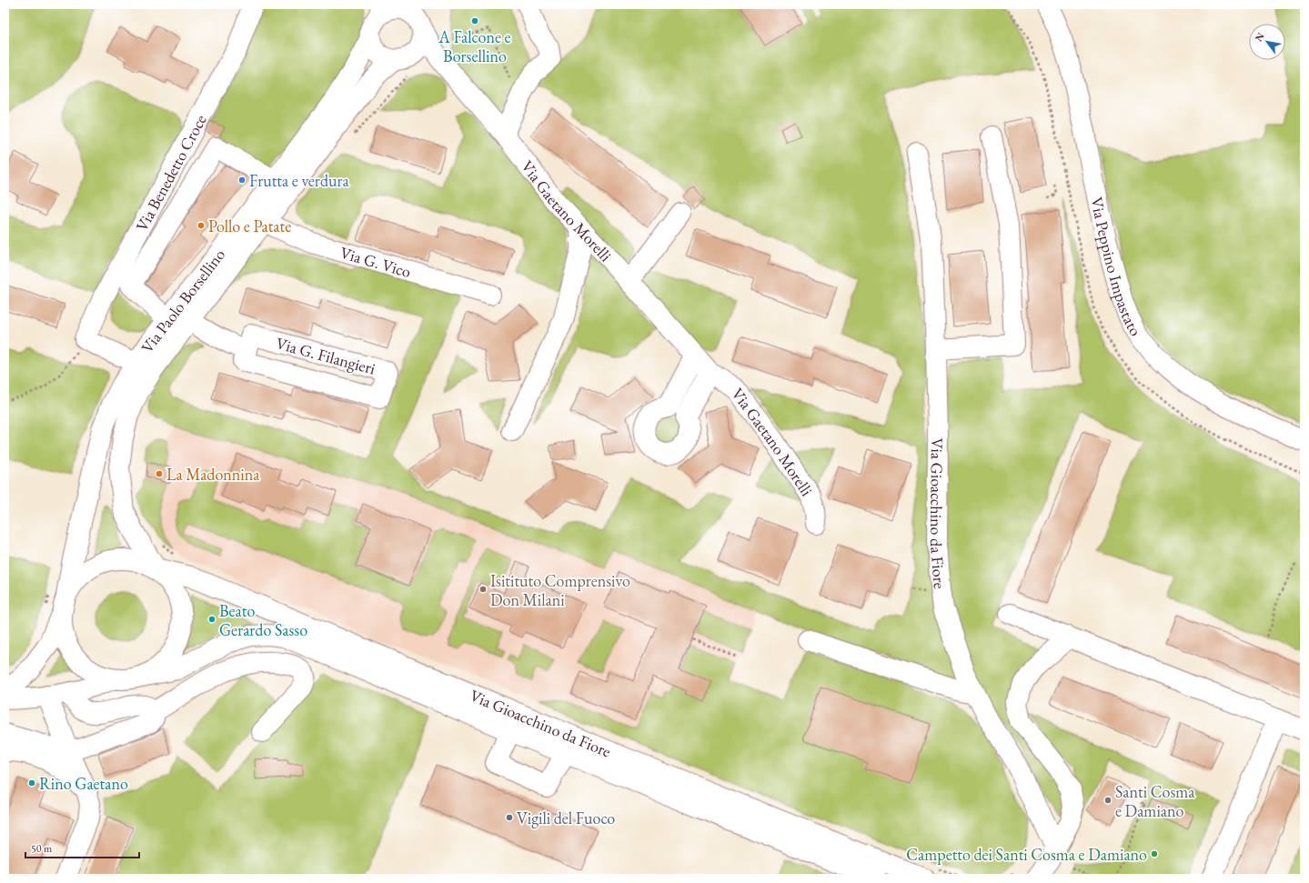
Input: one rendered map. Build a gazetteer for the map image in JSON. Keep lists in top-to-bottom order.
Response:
{
  "streets": {
    "street": [
      "Via Benedetto Croce",
      "Via Gaetano Morelli",
      "Via G. Vico",
      "Via Peppino Impastato",
      "Via Paolo Borsellino",
      "Via G. Filangieri",
      "Via Gioacchino da Fiore"
    ]
  },
  "crossings": [
    ["Via Gaetano Morelli", "Via Paolo Borsellino"],
    ["Via G. Vico", "Via Paolo Borsellino"],
    ["Via Paolo Borsellino", "Via Gioacchino da Fiore"]
  ],
  "places": [
    "A Falcone e Borsellino",
    "Frutta e verdura",
    "Pollo e Patate",
    "La Madonnina",
    "Isitituto Comprensivo Don Milani",
    "Beato Gerardo Sasso",
    "Rino Gaetano",
    "Santi Cosma e Damiano",
    "Vigili del Fuoco",
    "Campetto dei Santi Cosma e Damiano"
  ],
  "scale_bar": "50 m",
  "north": "top left"
}
